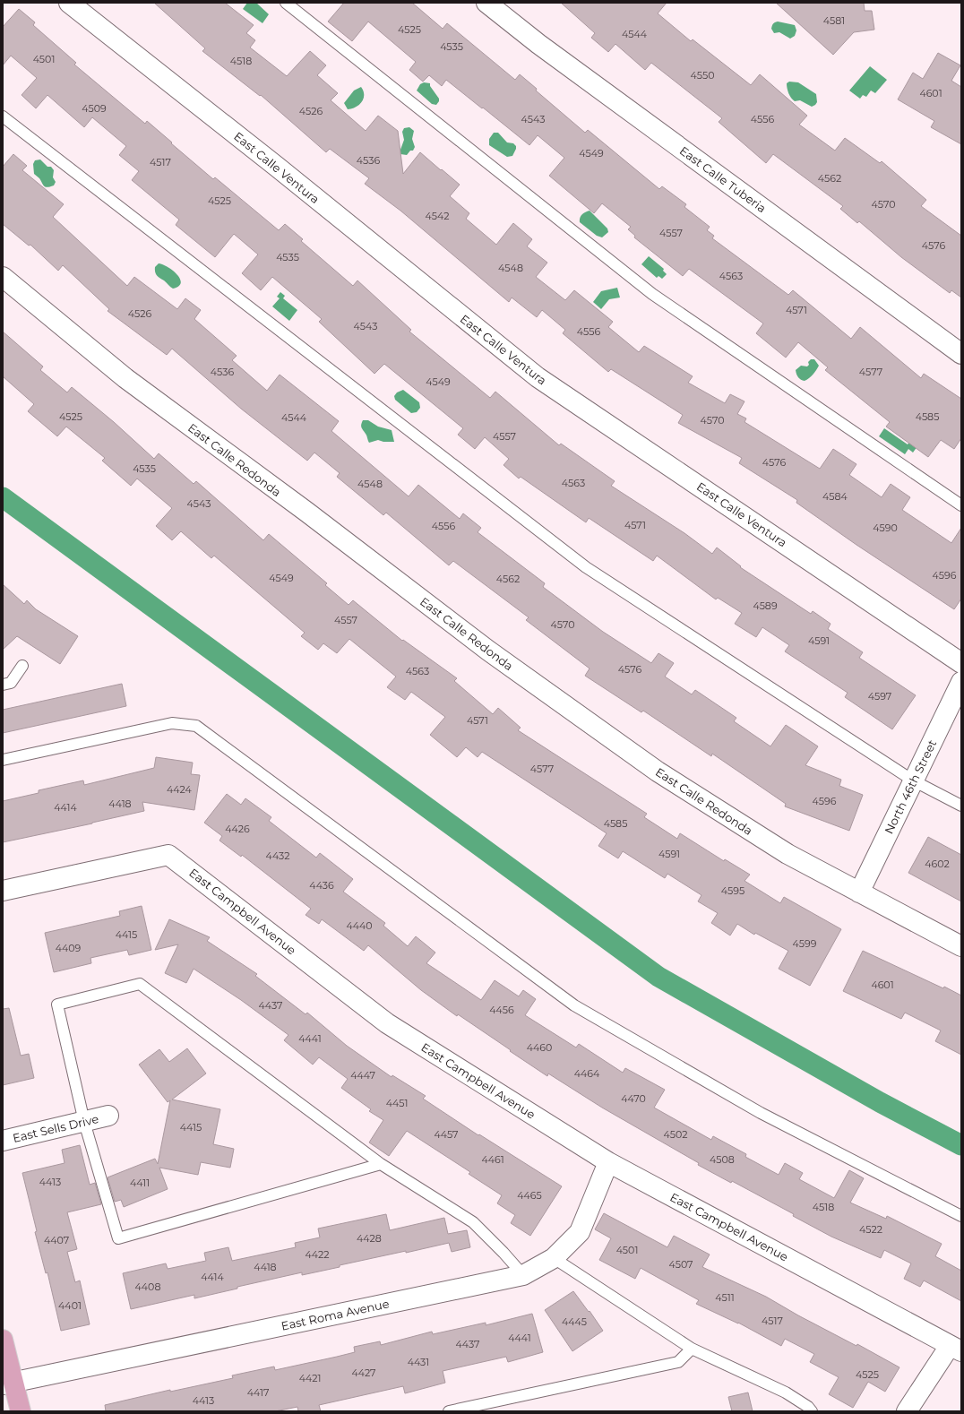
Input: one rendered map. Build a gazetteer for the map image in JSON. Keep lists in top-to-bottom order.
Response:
{
  "streets": {
    "street": [
      "East Calle Ventura",
      "East Calle Tuberia",
      "East Calle Redonda",
      "North 46th Street",
      "East Campbell Avenue",
      "East Sells Drive",
      "East Roma Avenue"
    ]
  },
  "crossings": [
    ["East Calle Redonda", "North 46th Street"],
    ["East Campbell Avenue", "East Roma Avenue"]
  ],
  "house_numbers": [
    "4581",
    "4525",
    "4544",
    "4535",
    "4501",
    "4518",
    "4550",
    "4601",
    "4509",
    "4526",
    "4543",
    "4556",
    "4549",
    "4536",
    "4517",
    "4562",
    "4525",
    "4570",
    "4542",
    "4557",
    "4576",
    "4535",
    "4548",
    "4563",
    "4571",
    "4526",
    "4543",
    "4556",
    "4536",
    "4577",
    "4549",
    "4525",
    "4585",
    "4544",
    "4570",
    "4557",
    "4576",
    "4535",
    "4563",
    "4548",
    "4584",
    "4543",
    "4571",
    "4556",
    "4590",
    "4596",
    "4549",
    "4562",
    "4589",
    "4557",
    "4570",
    "4591",
    "4576",
    "4563",
    "4597",
    "4571",
    "4577",
    "4424",
    "4596",
    "4418",
    "4414",
    "4585",
    "4426",
    "4591",
    "4432",
    "4602",
    "4436",
    "4595",
    "4440",
    "4415",
    "4599",
    "4409",
    "4601",
    "4437",
    "4456",
    "4441",
    "4460",
    "4464",
    "4447",
    "4470",
    "4451",
    "4415",
    "4457",
    "4502",
    "4461",
    "4508",
    "4413",
    "4411",
    "4465",
    "4518",
    "4522",
    "4428",
    "4407",
    "4501",
    "4422",
    "4507",
    "4418",
    "4414",
    "4408",
    "4511",
    "4401",
    "4517",
    "4445",
    "4441",
    "4437",
    "4431",
    "4427",
    "4525",
    "4421",
    "4417",
    "4413"
  ]
}
